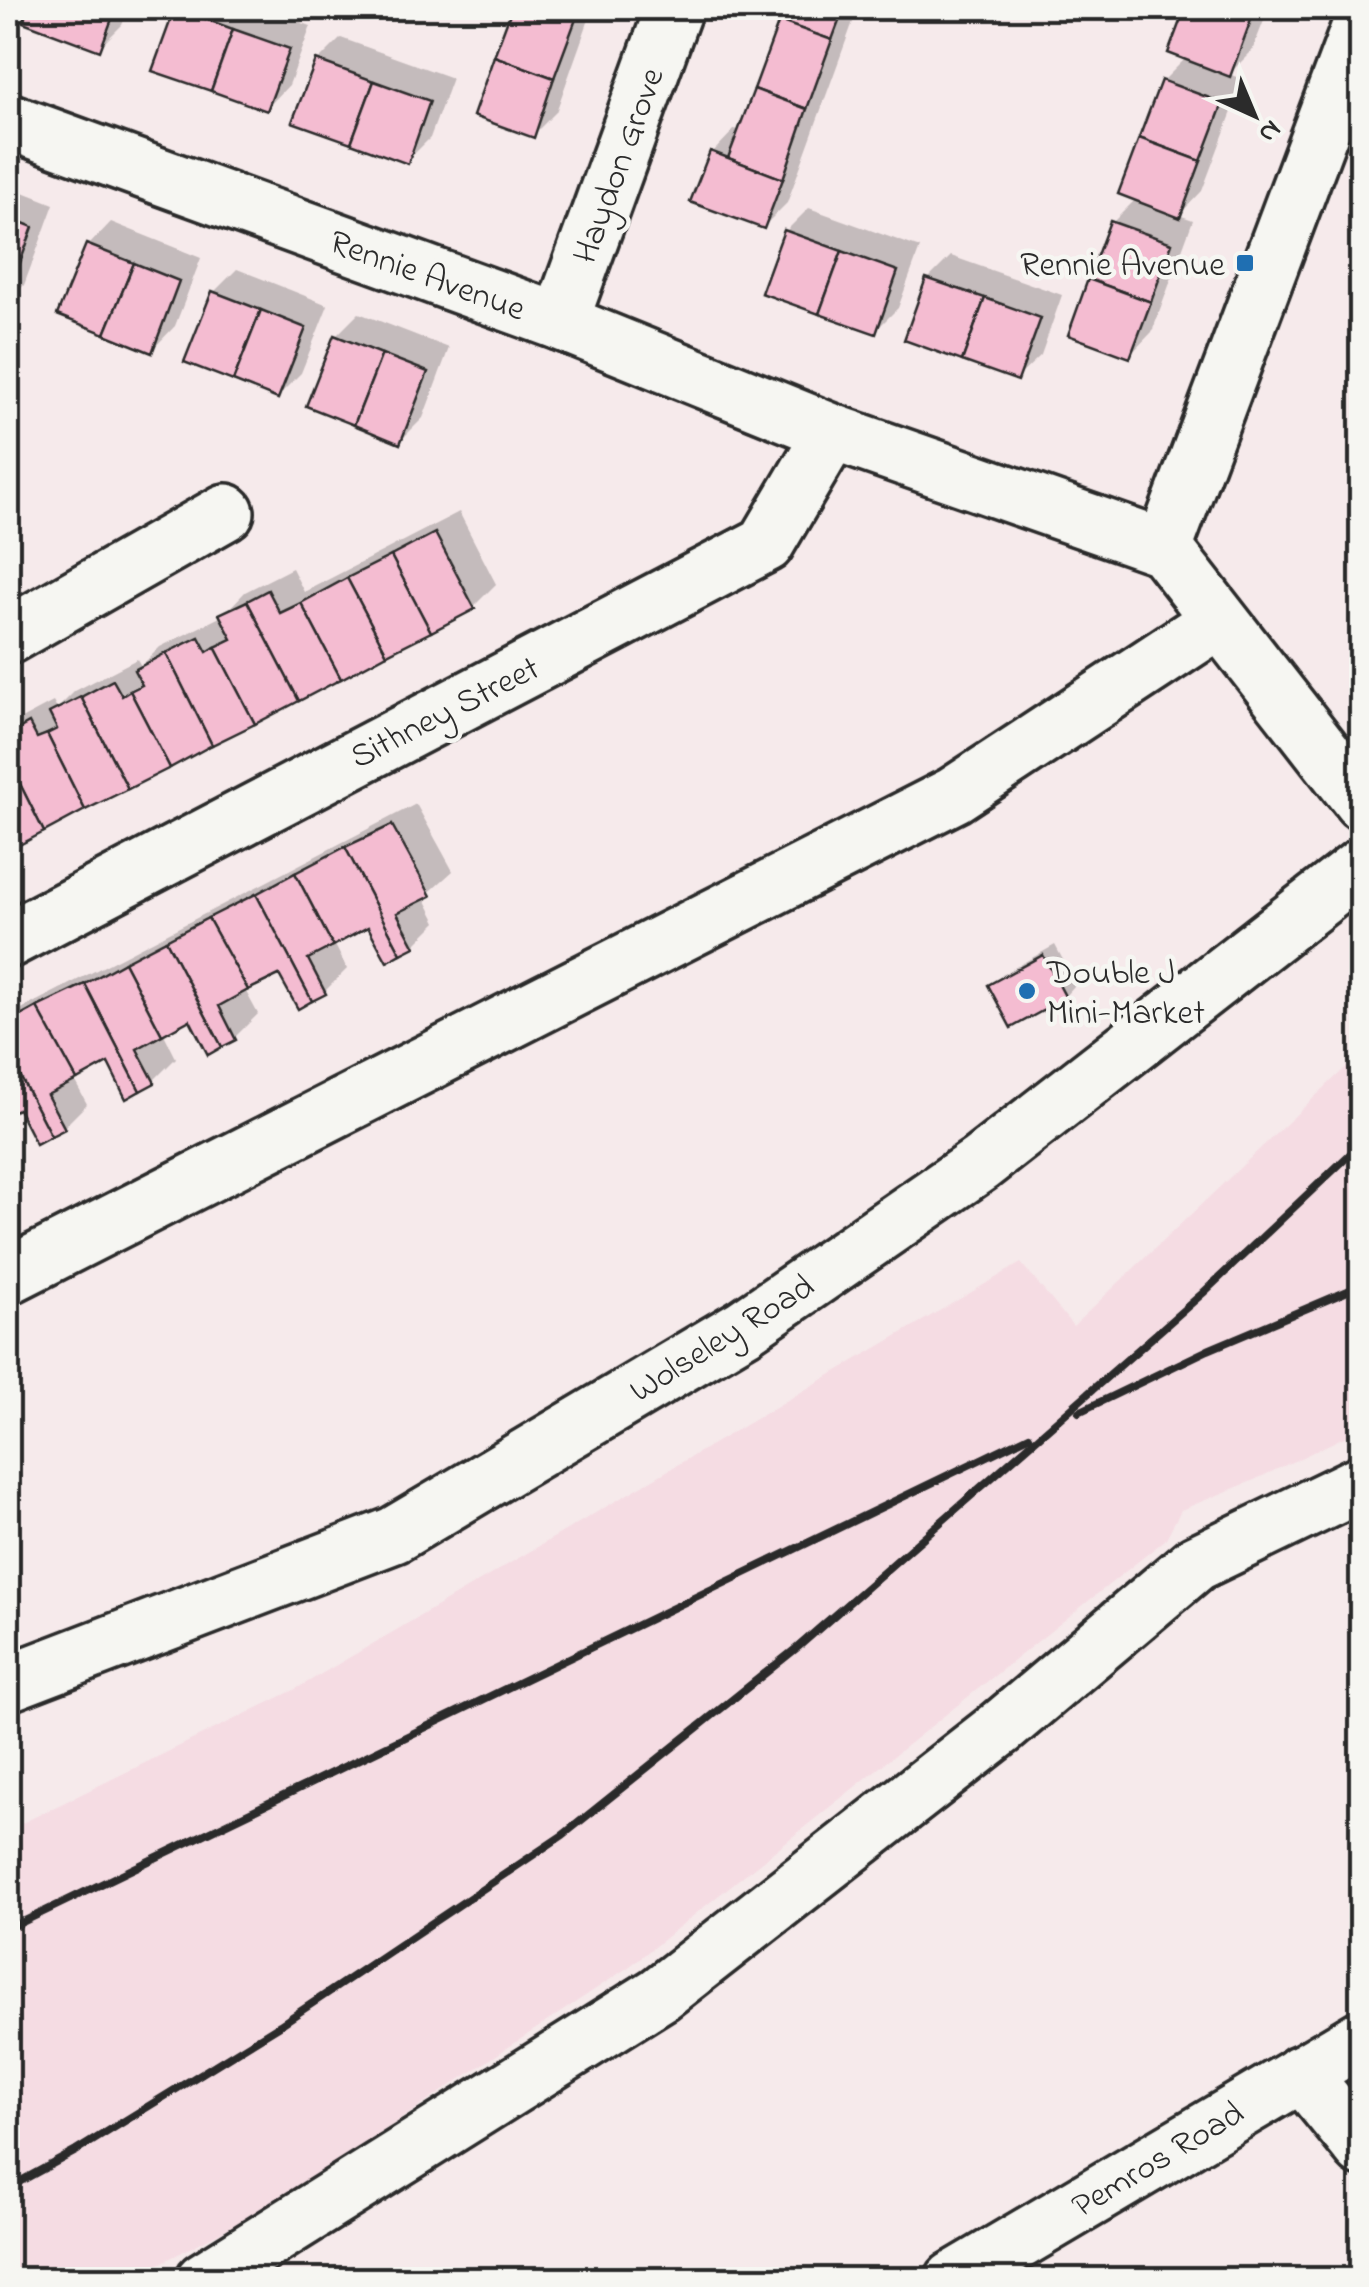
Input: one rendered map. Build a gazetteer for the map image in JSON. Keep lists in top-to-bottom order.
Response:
{
  "streets": {
    "street": [
      "Haydon Grove",
      "Rennie Avenue",
      "Sithney Street",
      "Wolseley Road",
      "Pemros Road"
    ]
  },
  "crossings": [
    ["Haydon Grove", "Rennie Avenue"],
    ["Rennie Avenue", "Sithney Street"]
  ],
  "places": {
    "transit": ["Rennie Avenue"],
    "other": ["Double J Mini-Market"]
  },
  "north": "bottom right"
}
